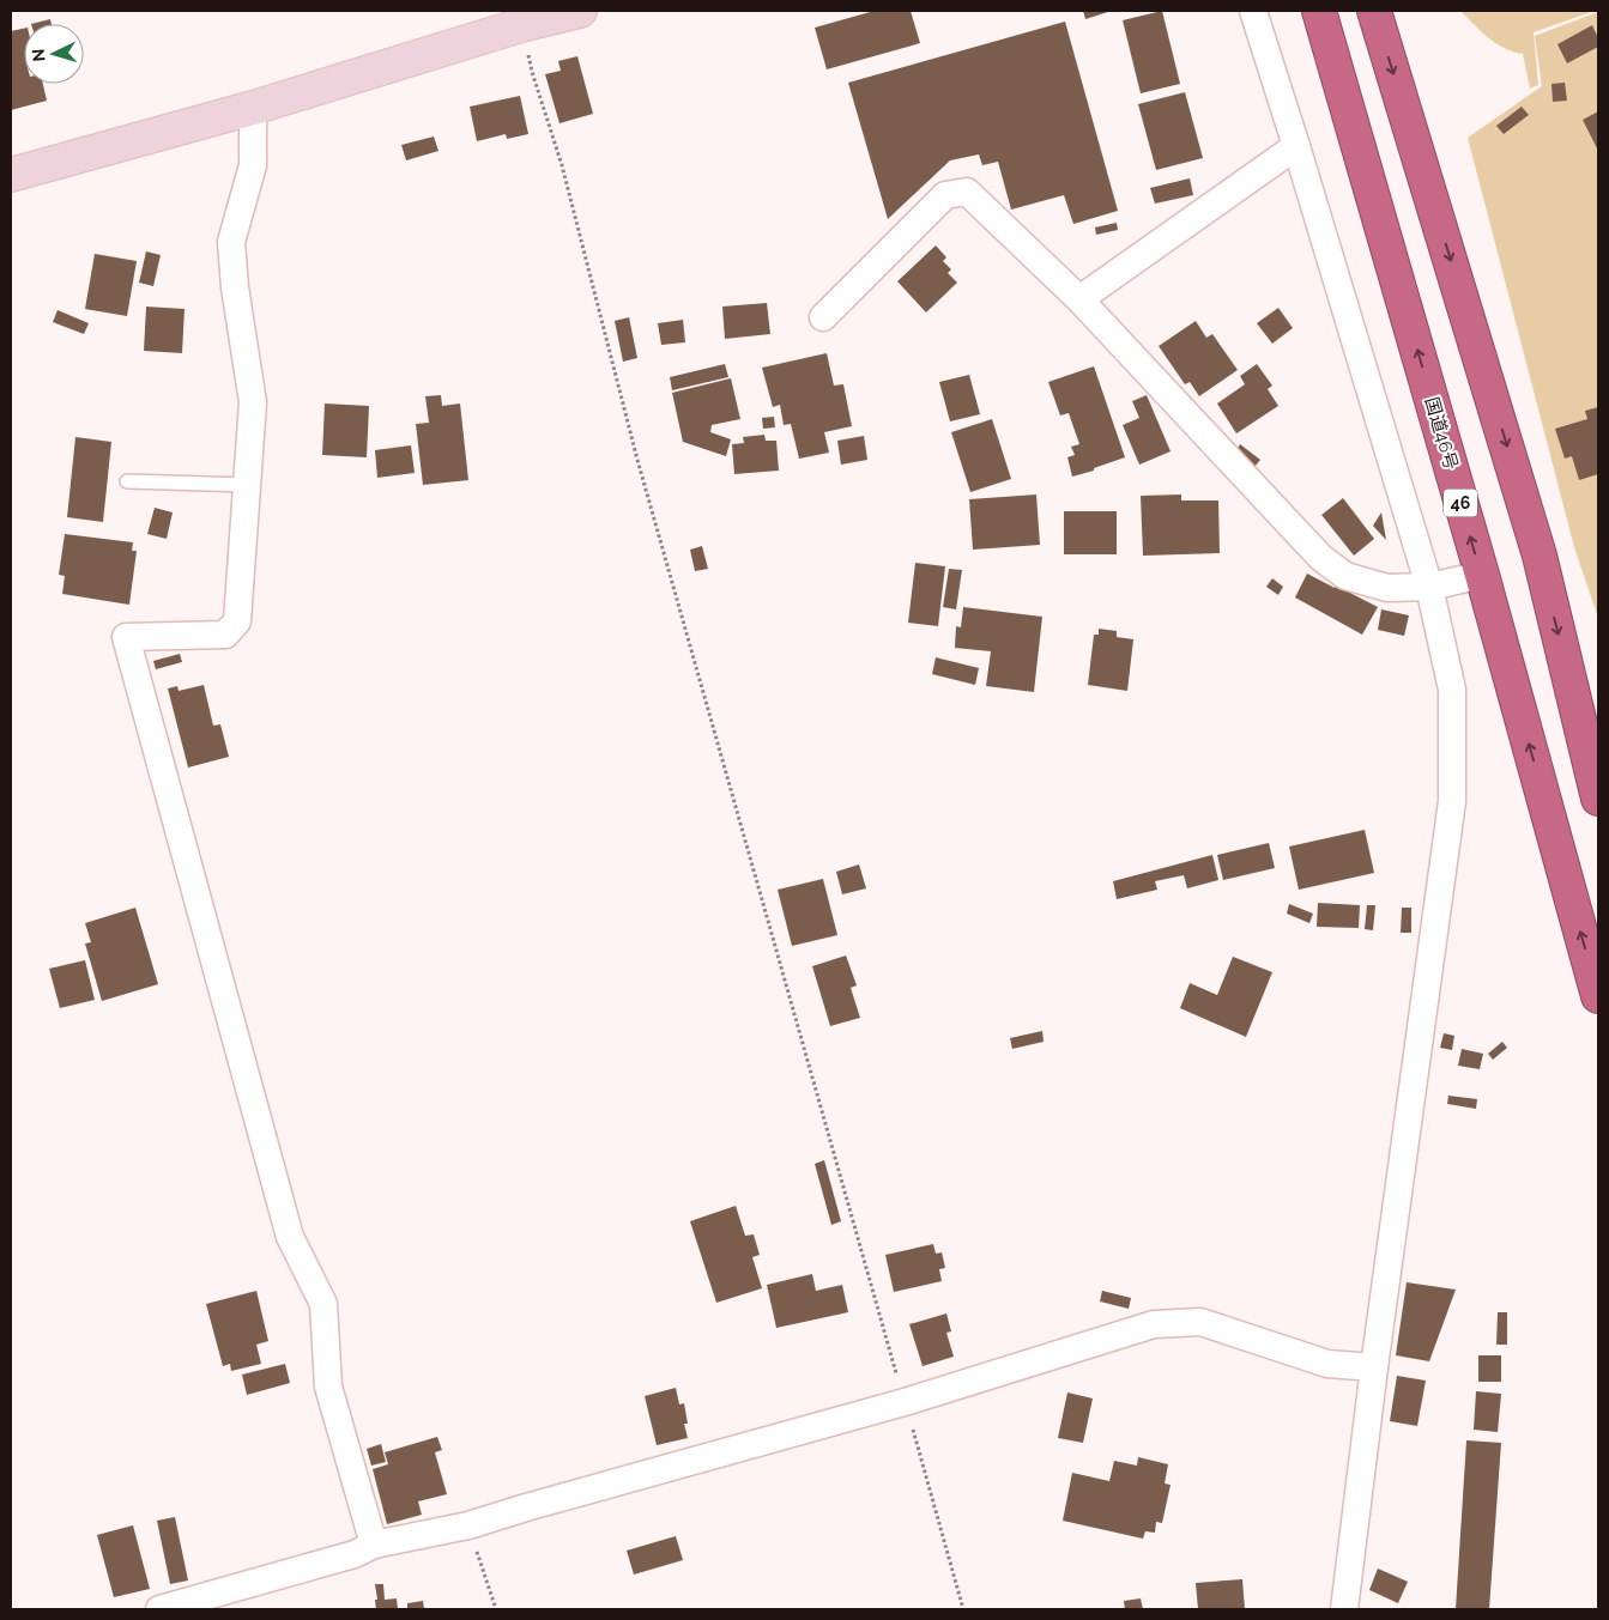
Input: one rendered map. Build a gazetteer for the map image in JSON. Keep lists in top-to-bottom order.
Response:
{
  "streets": {
    "highway": ["国道46号", "46"]
  },
  "north": "left"
}
